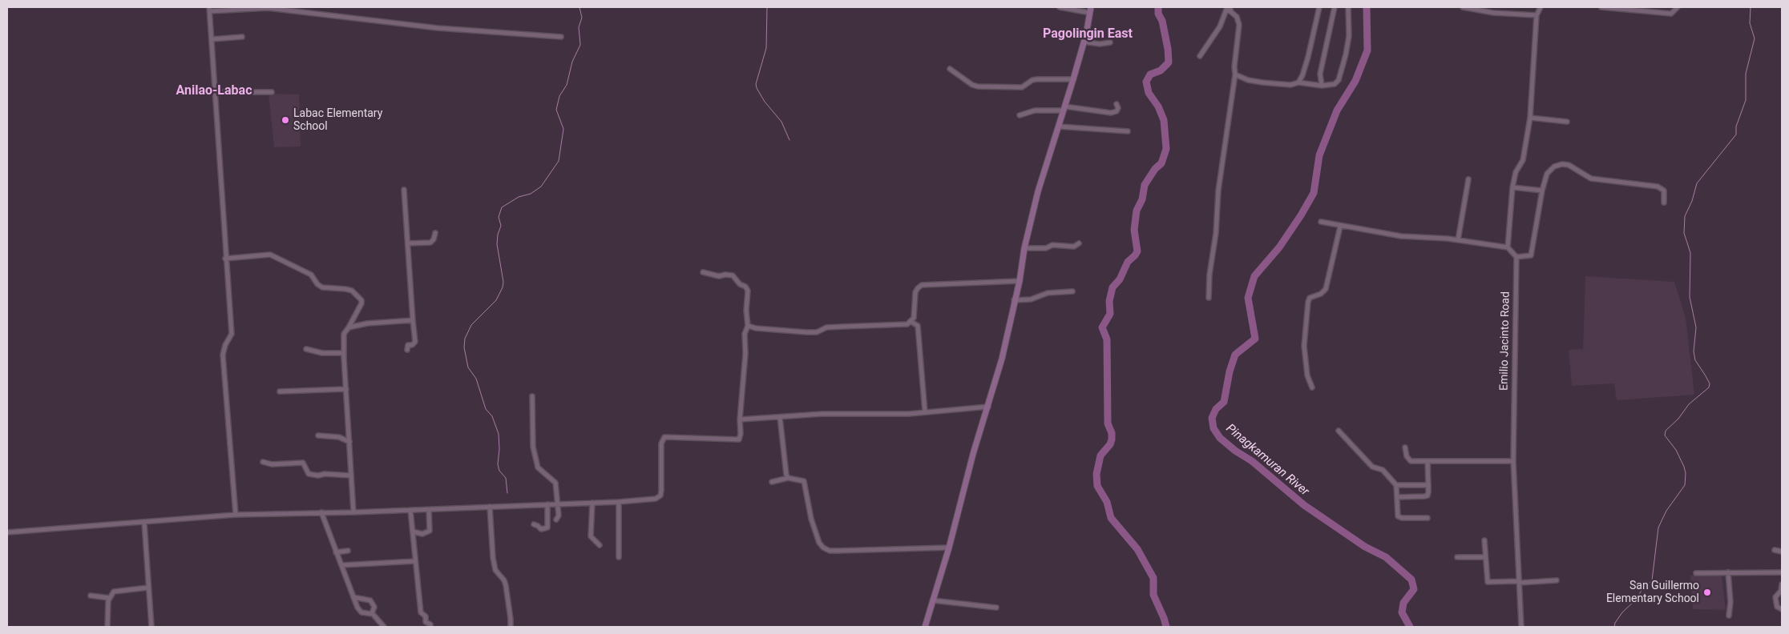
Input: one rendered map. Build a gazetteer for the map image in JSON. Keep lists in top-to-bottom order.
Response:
{
  "streets": {
    "street": ["Emilio Jacinto Road"]
  },
  "districts": ["Pagolingin East", "Anilao-Labac"],
  "water": ["Pinagkamuran River"],
  "places": ["Labac Elementary School", "San Guillermo Elementary School"]
}
